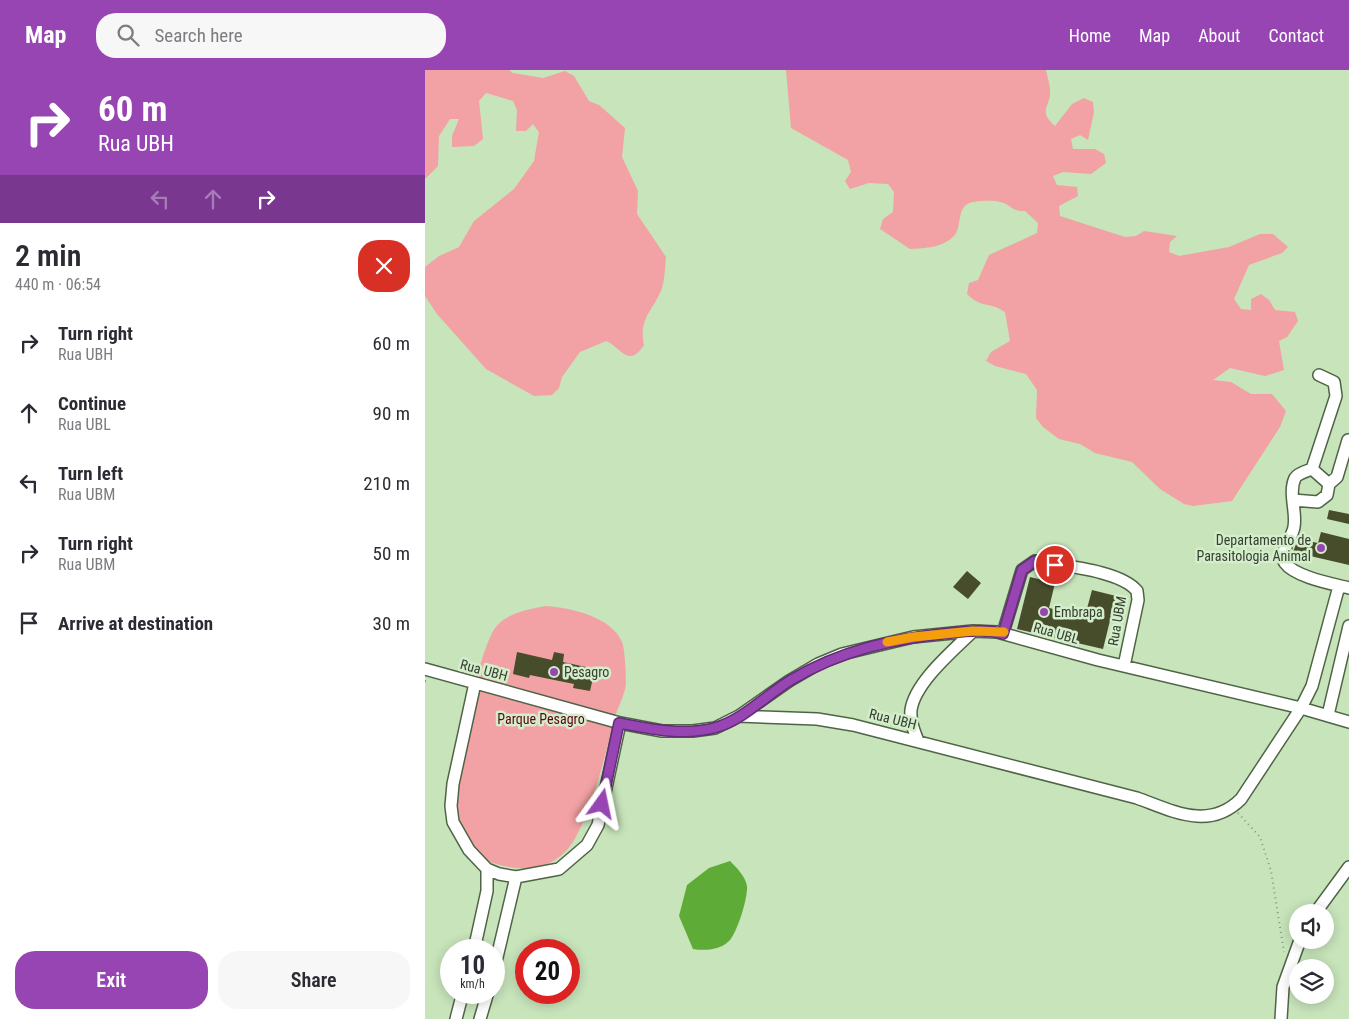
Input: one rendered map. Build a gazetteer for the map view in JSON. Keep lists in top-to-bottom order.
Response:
{
  "streets": {
    "street": ["Rua UBM", "Rua UBL", "Rua UBH"]
  },
  "crossings": [
    ["Rua UBM", "Rua UBL"],
    ["Rua UBL", "Rua UBH"]
  ],
  "parks": ["Parque Pesagro"],
  "places": ["Departamento de Parasitologia Animal", "Embrapa", "Pesagro"],
  "page": {
    "header": "Map",
    "search": "Search here",
    "nav": [
      "Home",
      "Map",
      "About",
      "Contact"
    ],
    "turn": ["60 m", "Rua UBH"],
    "heading": ["2 min", "440 m · 06:54"],
    "list": [
      {
        "name": "Turn right",
        "note": "Rua UBH",
        "value": "60 m"
      },
      {
        "name": "Continue",
        "note": "Rua UBL",
        "value": "90 m"
      },
      {
        "name": "Turn left",
        "note": "Rua UBM",
        "value": "210 m"
      },
      {
        "name": "Turn right",
        "note": "Rua UBM",
        "value": "50 m"
      },
      {
        "name": "Arrive at destination",
        "value": "30 m"
      }
    ],
    "speed": "10 km/h",
    "limit": "20",
    "buttons": ["Exit", "Share"]
  }
}
